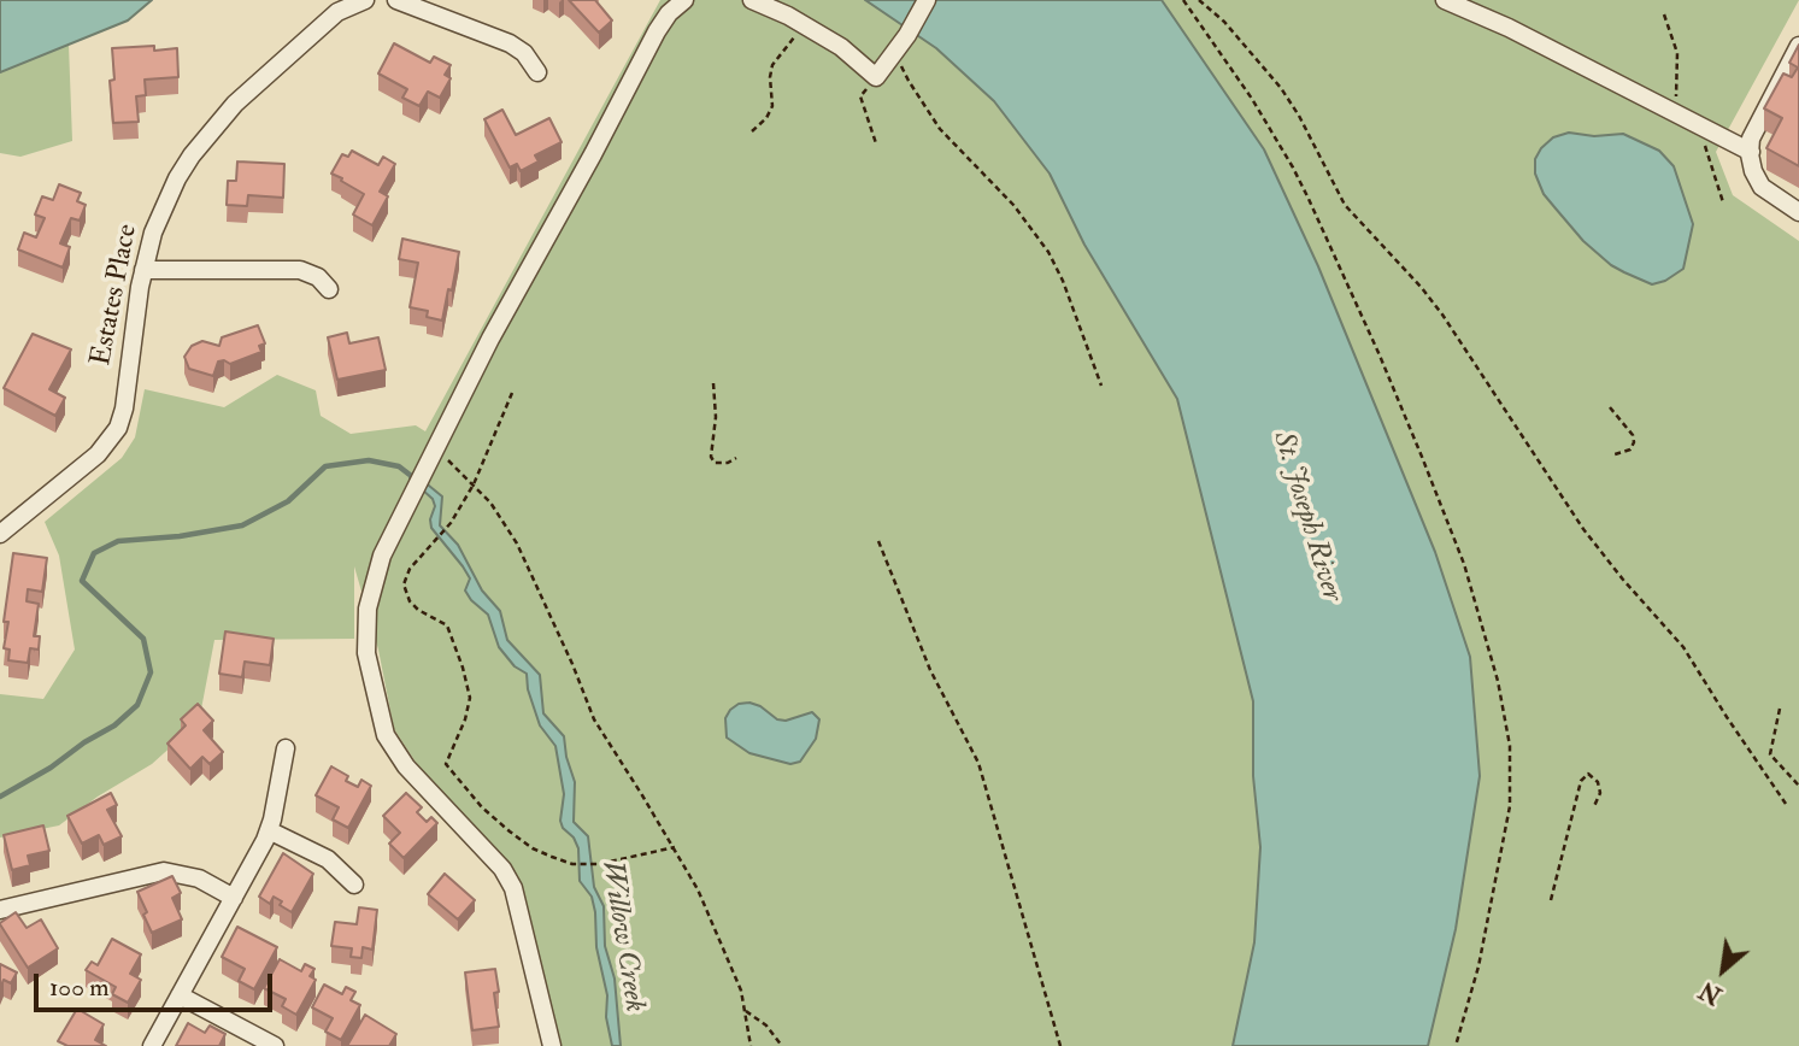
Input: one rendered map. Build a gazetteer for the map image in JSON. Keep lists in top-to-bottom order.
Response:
{
  "streets": {
    "street": ["Estates Place"]
  },
  "water": ["St. Joseph River", "Willow Creek"],
  "scale_bar": "100 m",
  "north": "bottom left"
}
